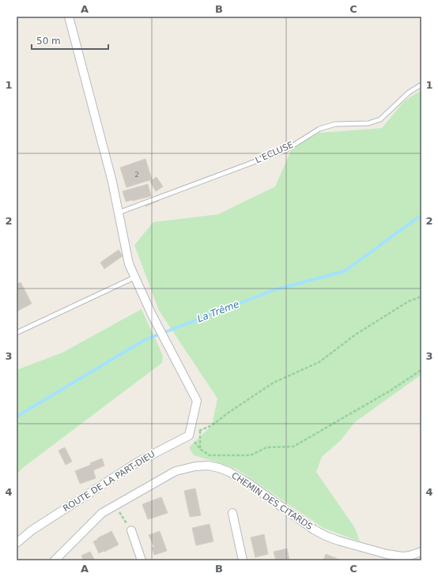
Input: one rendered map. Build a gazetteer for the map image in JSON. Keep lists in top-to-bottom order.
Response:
{
  "streets": {
    "street": ["ROUTE DE LA PART-DIEU", "CHEMIN DES CITARDS"],
    "lane": ["L'ECLUSE"]
  },
  "water": ["La Trême"],
  "house_numbers": ["2"],
  "scale_bar": "50 m",
  "grid": {
    "columns": ["A", "B", "C"],
    "rows": [
      "1",
      "2",
      "3",
      "4"
    ]
  }
}
